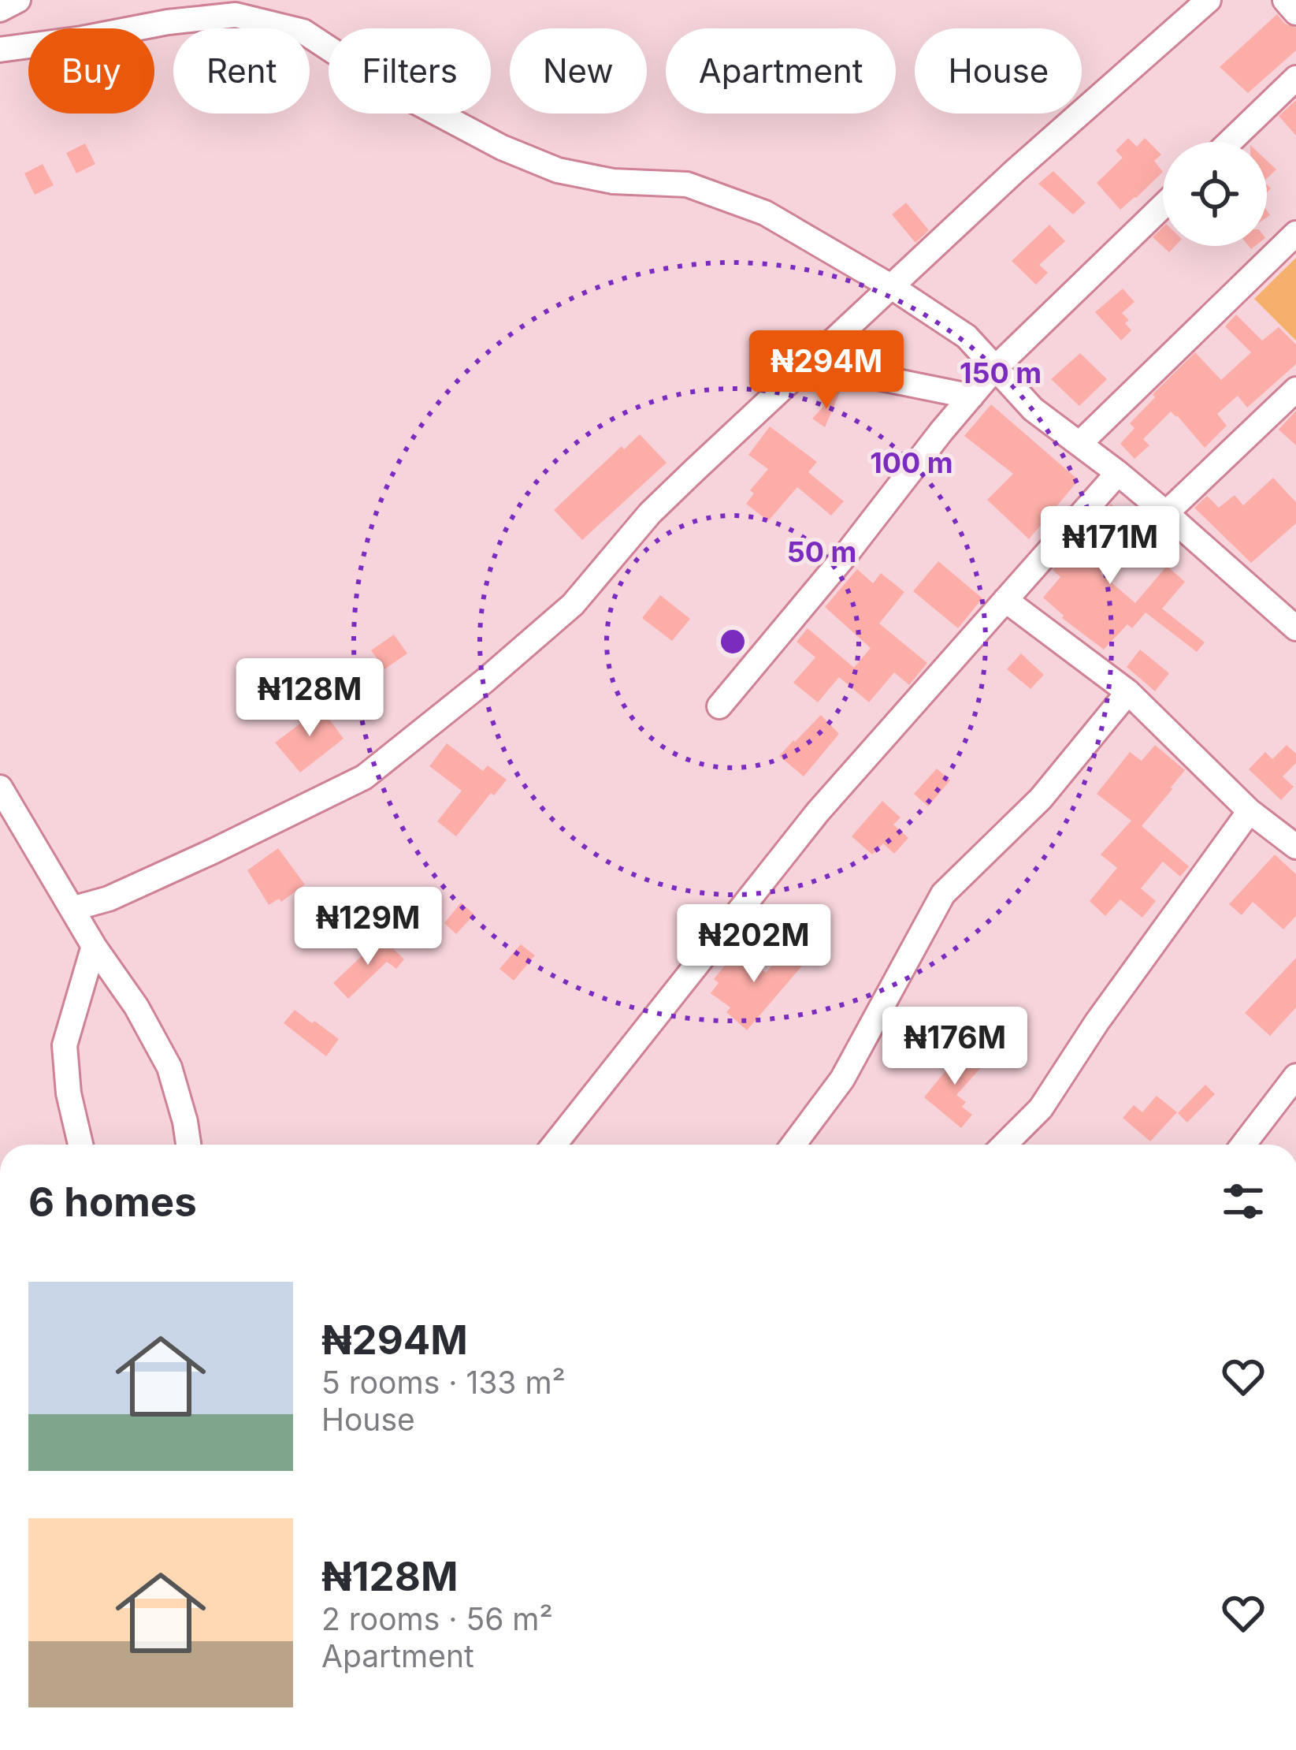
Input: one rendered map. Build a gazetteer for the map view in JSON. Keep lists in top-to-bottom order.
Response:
{
  "page": {
    "chip": [
      "Buy",
      "Rent",
      "Filters",
      "New",
      "Apartment",
      "House"
    ],
    "price": [
      "₦294M",
      "₦171M",
      "₦128M",
      "₦129M",
      "₦202M",
      "₦176M"
    ],
    "heading": "6 homes",
    "list": [
      {
        "name": "₦294M",
        "note": "5 rooms · 133 m² · House"
      },
      {
        "name": "₦128M",
        "note": "2 rooms · 56 m² · Apartment"
      }
    ]
  },
  "rings": ["150 m", "100 m", "50 m"]
}
